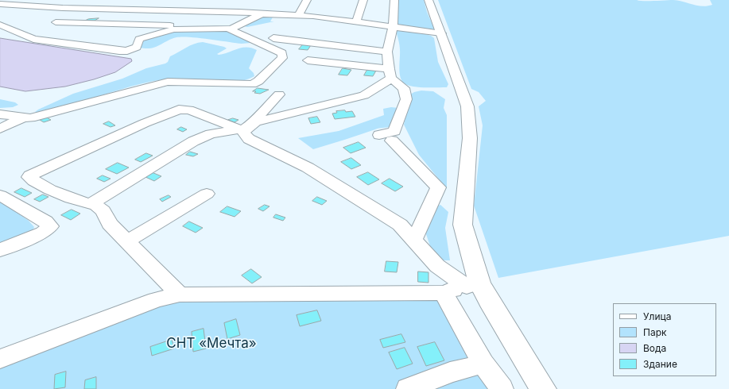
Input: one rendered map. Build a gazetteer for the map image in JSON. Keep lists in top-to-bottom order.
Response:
{
  "parks": ["СНТ «Мечта»"],
  "legend": [
    "Улица",
    "Парк",
    "Вода",
    "Здание"
  ]
}
